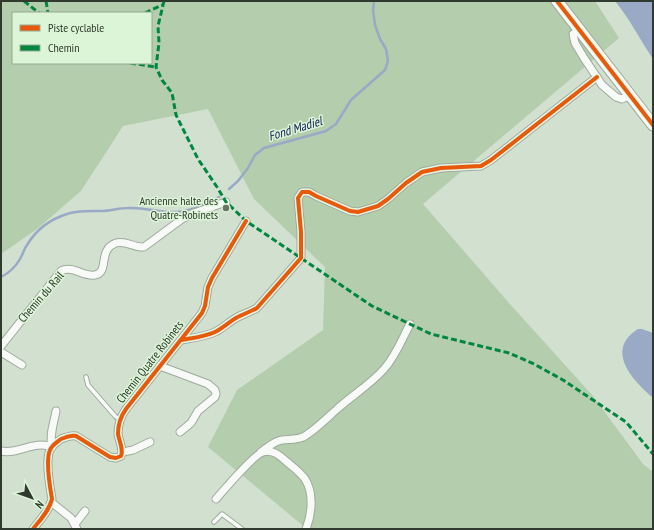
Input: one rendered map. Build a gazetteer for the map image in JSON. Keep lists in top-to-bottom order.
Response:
{
  "streets": {
    "street": ["Chemin du Rail", "Chemin Quatre Robinets"]
  },
  "water": ["Fond Madiel"],
  "places": ["Ancienne halte des Quatre-Robinets"],
  "legend": ["Piste cyclable", "Chemin"],
  "north": "bottom right"
}
